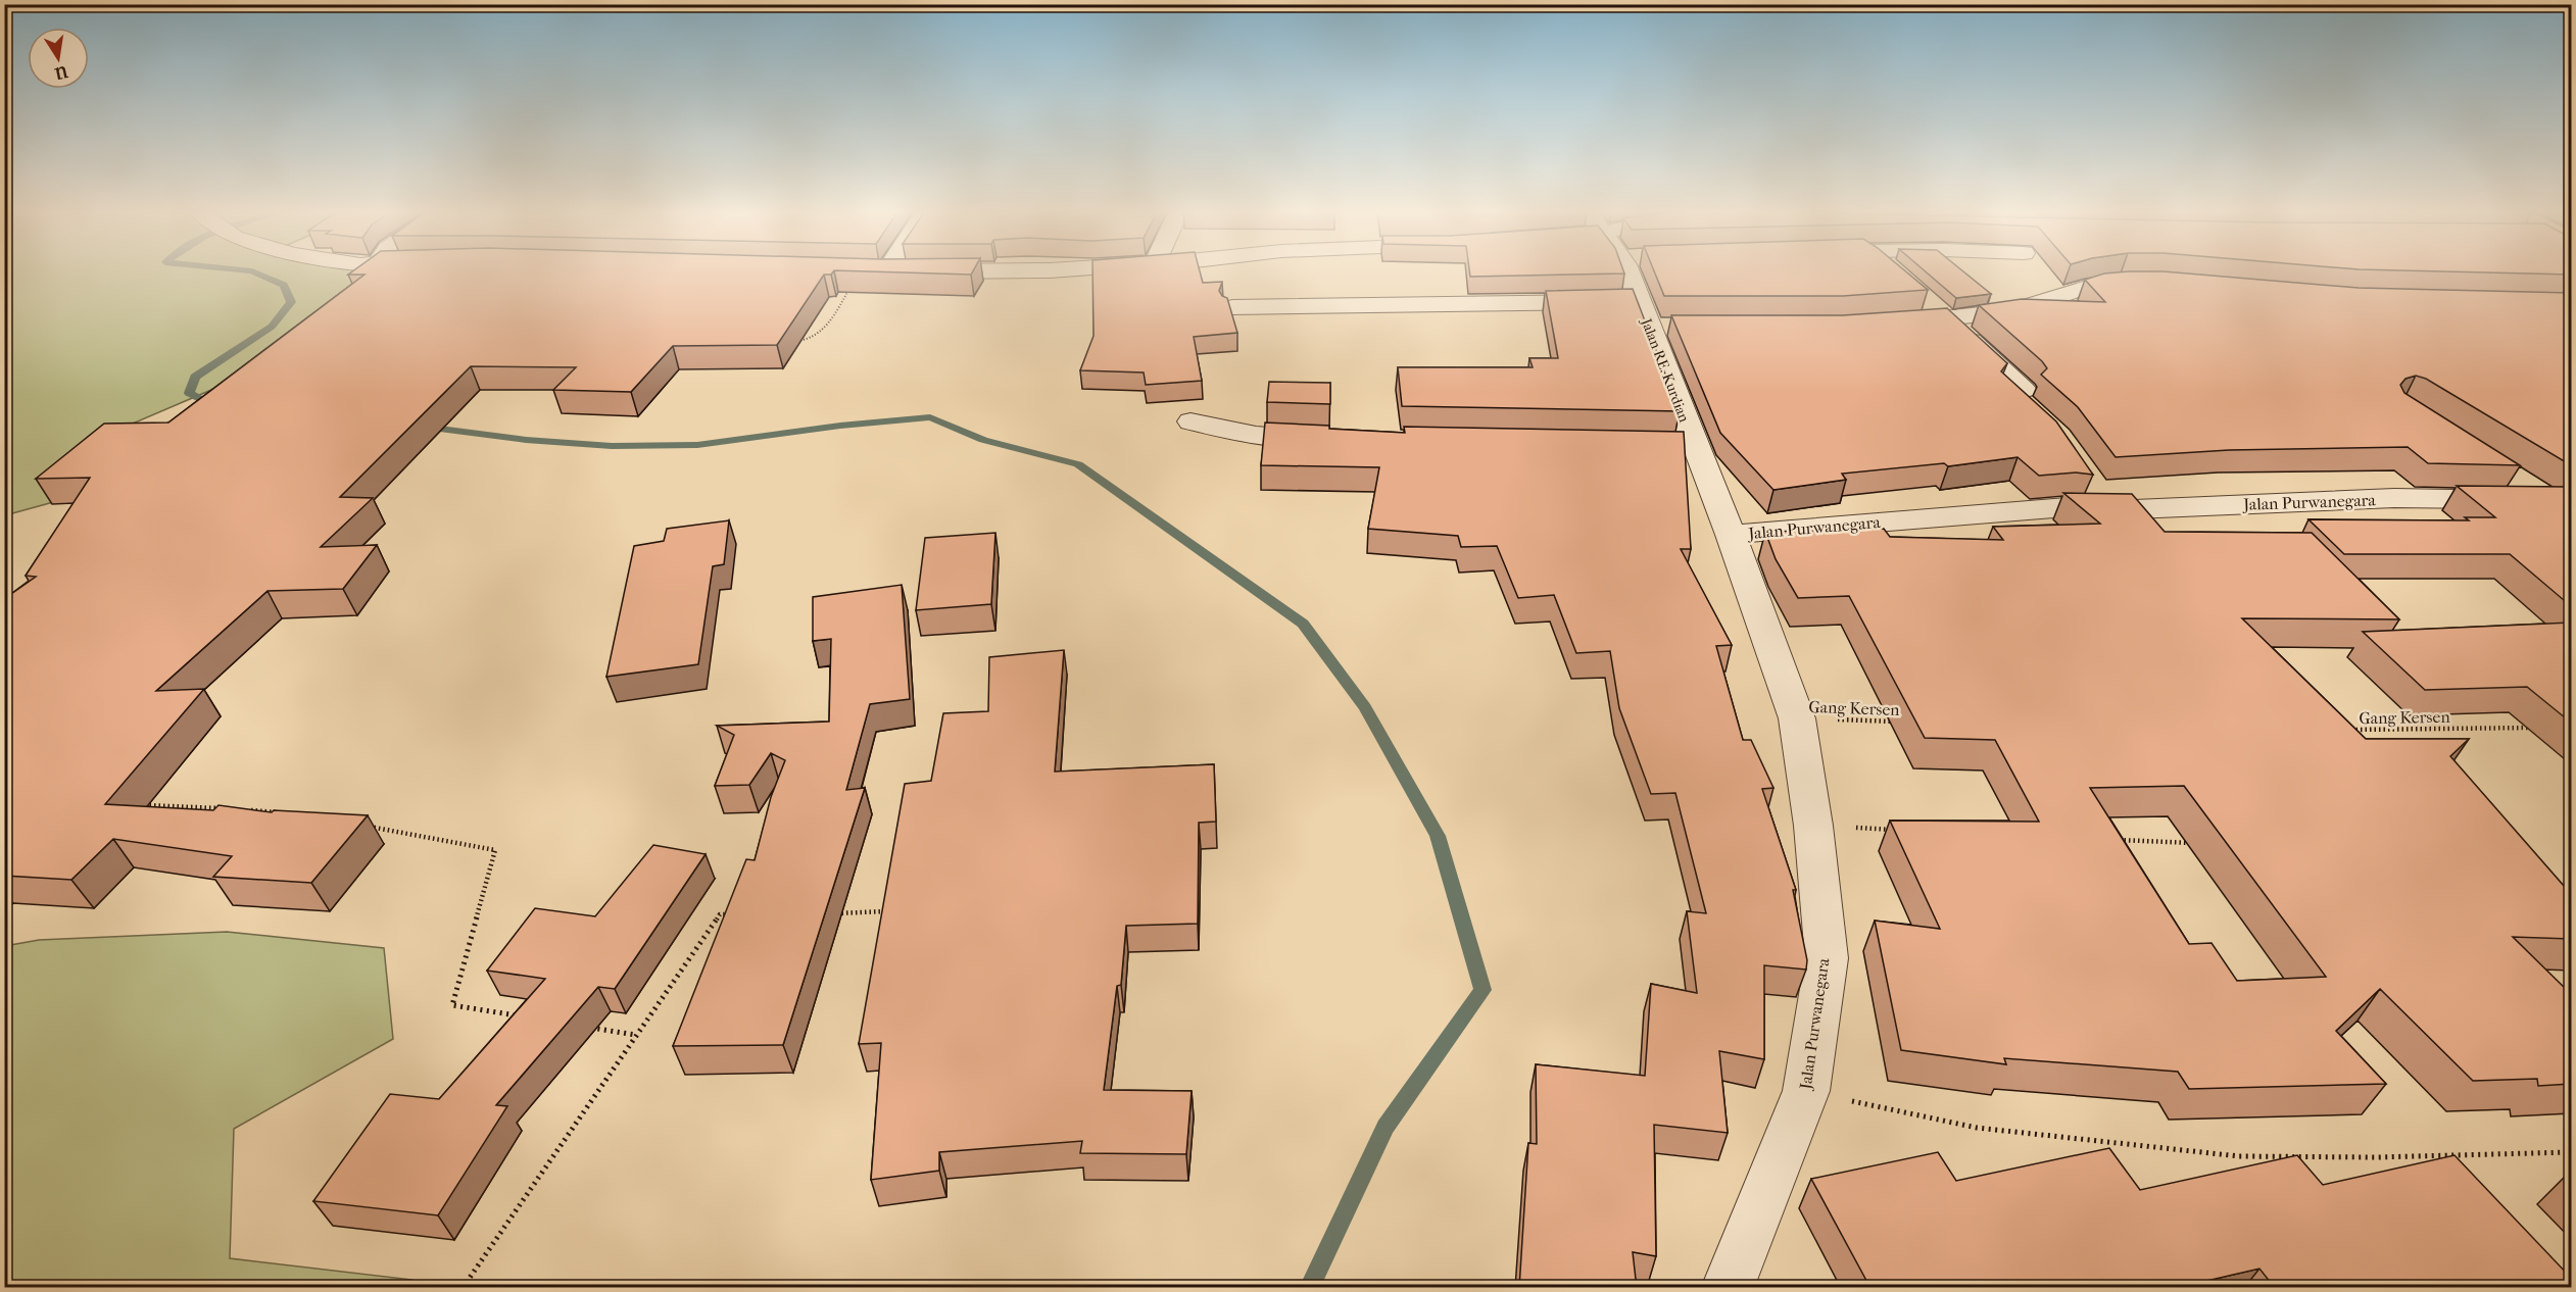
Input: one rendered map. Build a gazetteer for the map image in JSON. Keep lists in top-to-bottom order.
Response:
{
  "streets": {
    "street": ["Jalan RE. Kurdian", "Jalan Purwanegara"],
    "path": ["Gang Kersen"]
  },
  "crossings": [
    ["Jalan RE. Kurdian", "Jalan Purwanegara"],
    ["Jalan Purwanegara", "Gang Kersen"]
  ],
  "north": "bottom"
}
